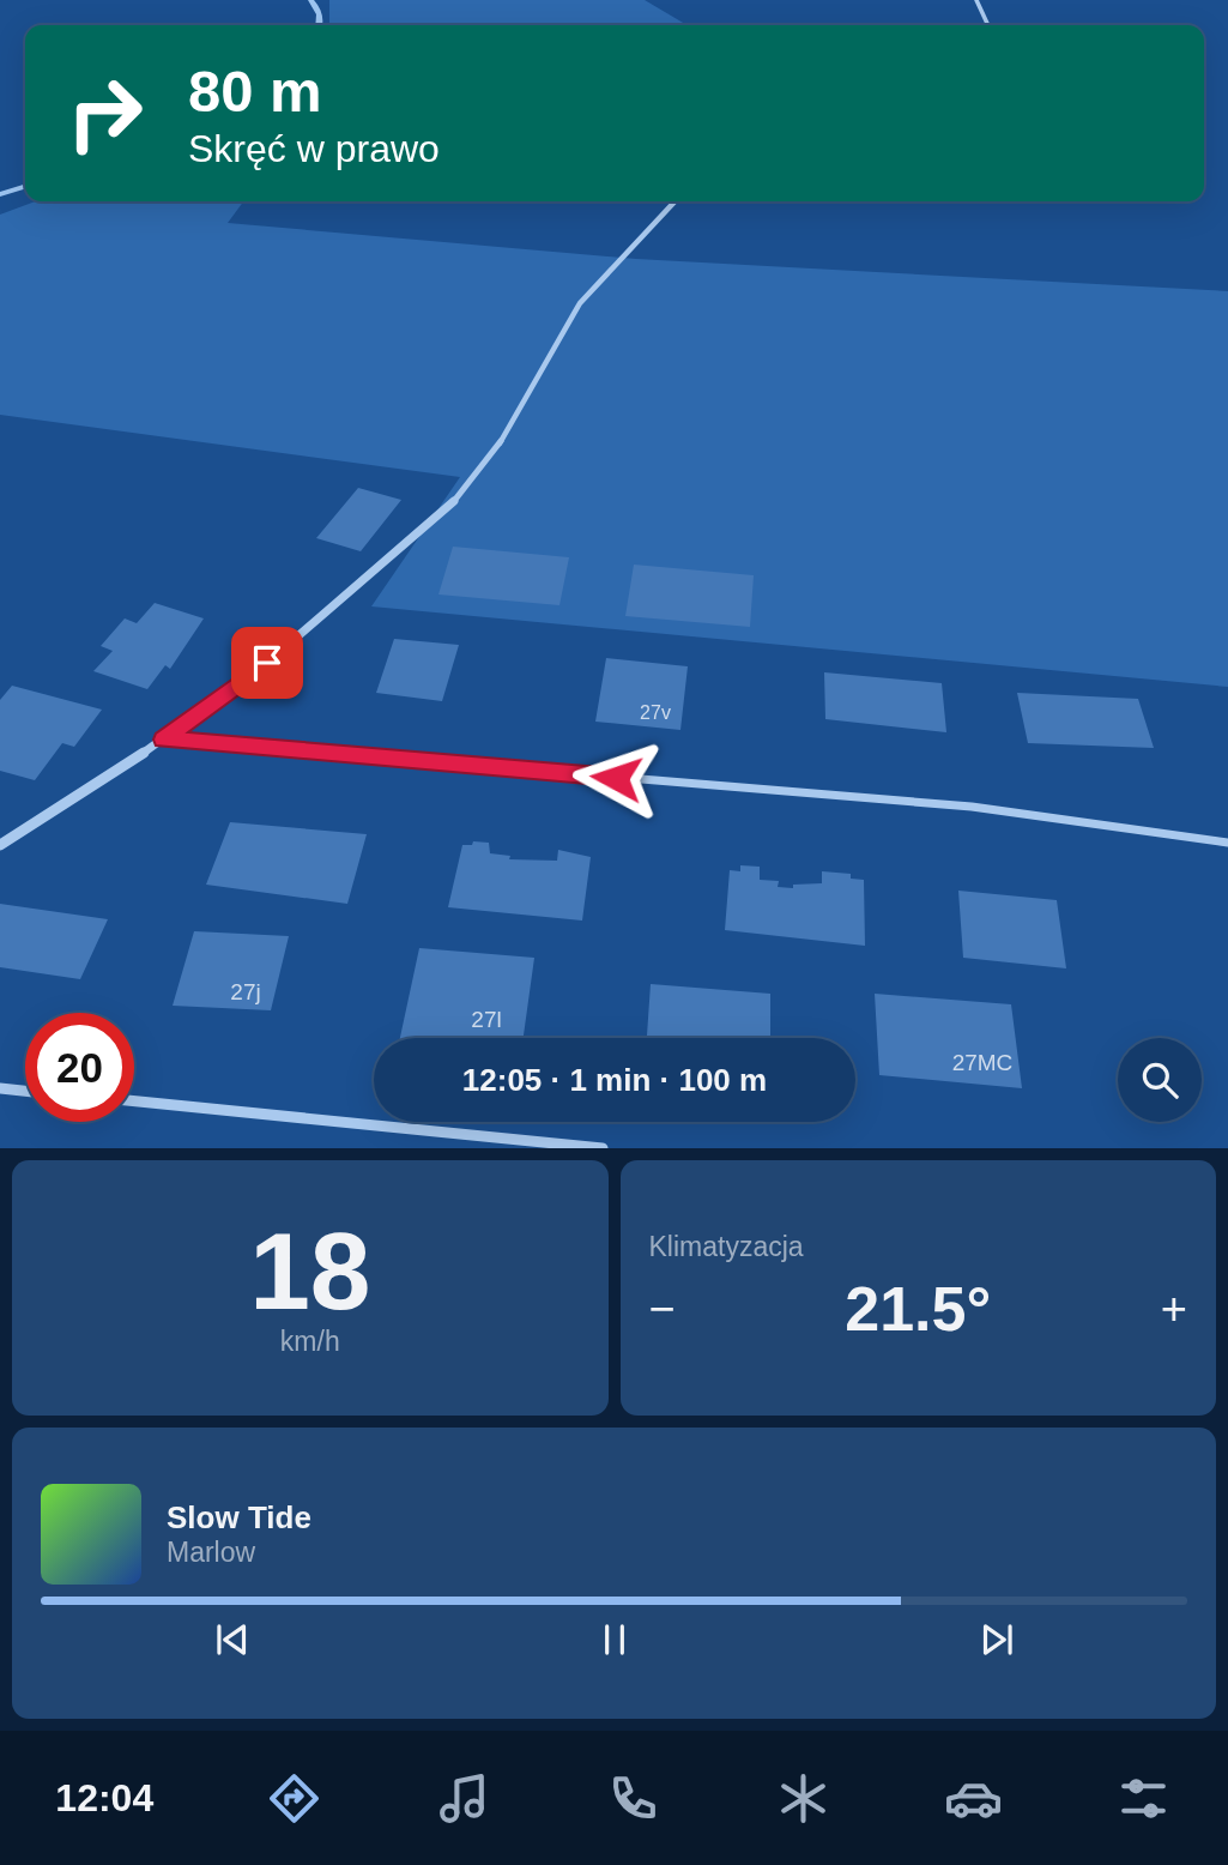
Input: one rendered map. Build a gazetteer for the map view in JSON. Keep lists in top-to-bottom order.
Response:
{
  "house_numbers": [
    "27v",
    "27j",
    "27l",
    "27MC"
  ],
  "page": {
    "turn": ["80 m", "Skręć w prawo"],
    "limit": "20",
    "trip": "12:05 · 1 min · 100 m",
    "tile": [
      ["18", "km/h"],
      "Klimatyzacja"
    ],
    "heat": ["−", "21.5°", "+"],
    "song": ["Slow Tide", "Marlow"],
    "tabs": "12:04"
  }
}
